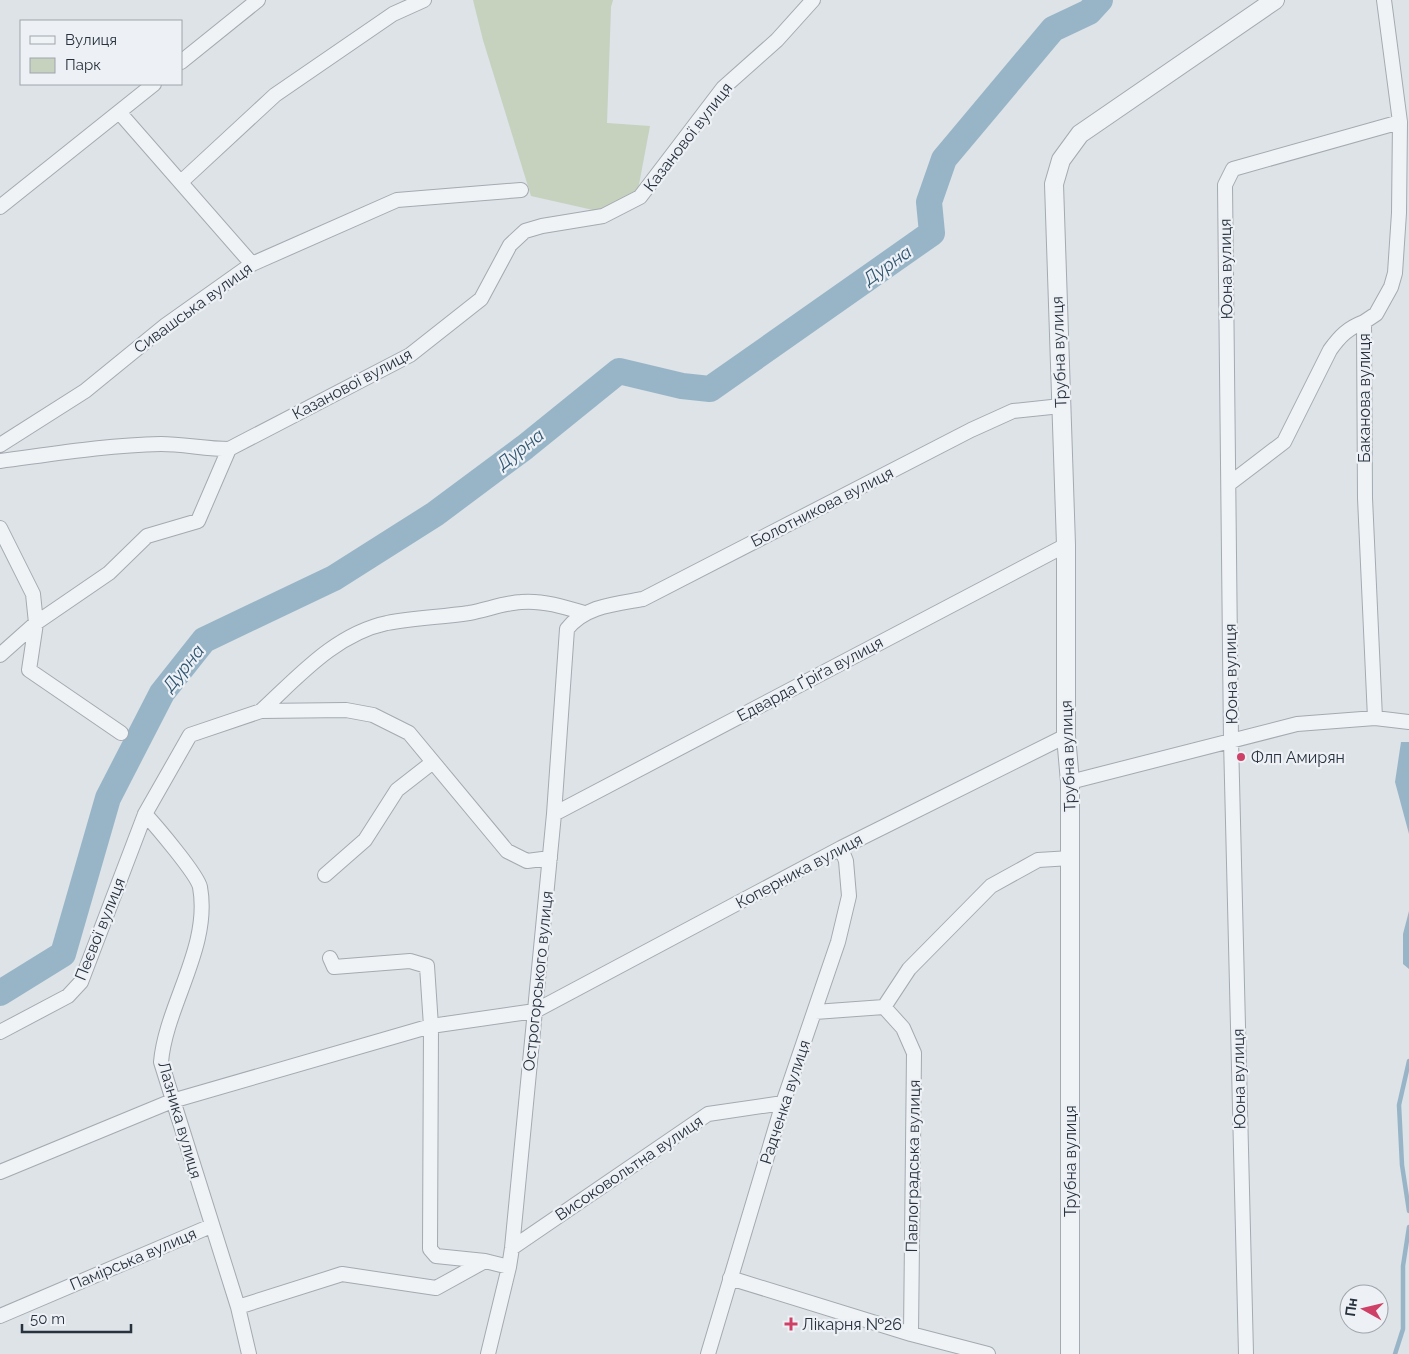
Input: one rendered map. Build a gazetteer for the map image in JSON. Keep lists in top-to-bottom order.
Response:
{
  "streets": {
    "street": [
      "Казанової вулиця",
      "Юона вулиця",
      "Сивашська вулиця",
      "Трубна вулиця",
      "Баканова вулиця",
      "Болотникова вулиця",
      "Едварда Ґріґа вулиця",
      "Коперника вулиця",
      "Пеєвої вулиця",
      "Острогорського вулиця",
      "Радченка вулиця",
      "Лазника вулиця",
      "Павлоградська вулиця",
      "Високовольтна вулиця",
      "Памірська вулиця"
    ]
  },
  "crossings": [
    ["Юона вулиця", "Баканова вулиця"],
    ["Трубна вулиця", "Болотникова вулиця"],
    ["Трубна вулиця", "Едварда Ґріґа вулиця"],
    ["Трубна вулиця", "Коперника вулиця"],
    ["Болотникова вулиця", "Острогорського вулиця"],
    ["Едварда Ґріґа вулиця", "Острогорського вулиця"],
    ["Коперника вулиця", "Острогорського вулиця"],
    ["Коперника вулиця", "Радченка вулиця"],
    ["Коперника вулиця", "Лазника вулиця"],
    ["Пеєвої вулиця", "Лазника вулиця"],
    ["Острогорського вулиця", "Високовольтна вулиця"],
    ["Радченка вулиця", "Високовольтна вулиця"],
    ["Лазника вулиця", "Памірська вулиця"]
  ],
  "water": ["Дурна"],
  "places": {
    "other": ["Флп Амирян"],
    "health": ["Лікарня №26"]
  },
  "legend": ["Вулиця", "Парк"],
  "scale_bar": "50 m",
  "north": "left"
}
